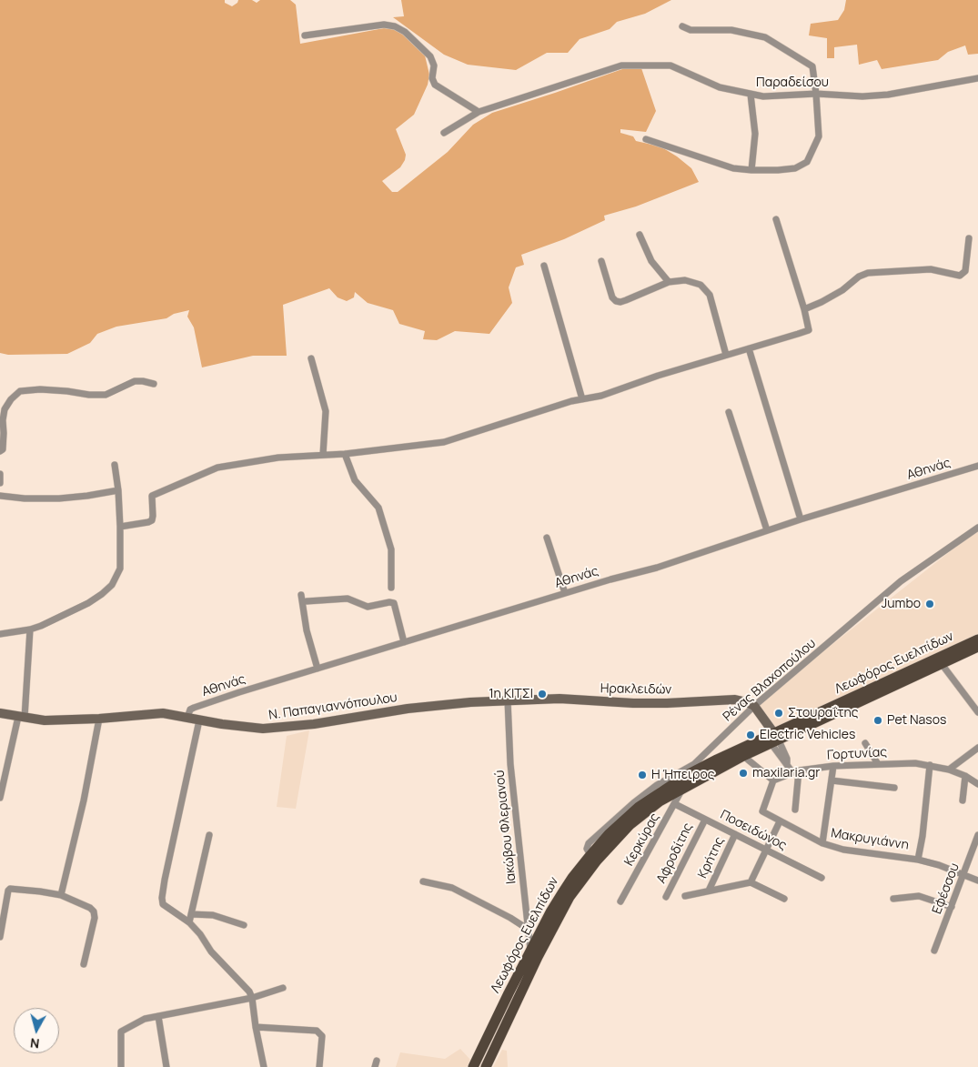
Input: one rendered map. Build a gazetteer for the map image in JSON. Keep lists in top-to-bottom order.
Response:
{
  "streets": {
    "main road": ["Λεωφόρος Ευελπίδων"],
    "street": [
      "Παραδείσου",
      "Αθηνάς",
      "Ρένας Βλαχοπούλου",
      "Ηρακλειδών",
      "Ν. Παπαγιαννόπουλου",
      "Γορτυνίας",
      "Ιακώβου Φλεριανού",
      "Ποσειδώνος",
      "Κερκύρας",
      "Μακρυγιάννη",
      "Αφροδίτης",
      "Κρήτης",
      "Εφέσσου"
    ]
  },
  "crossings": [
    ["Αθηνάς", "Ν. Παπαγιαννόπουλου"],
    ["Λεωφόρος Ευελπίδων", "Ρένας Βλαχοπούλου"],
    ["Λεωφόρος Ευελπίδων", "Ιακώβου Φλεριανού"],
    ["Λεωφόρος Ευελπίδων", "Κερκύρας"],
    ["Ρένας Βλαχοπούλου", "Ηρακλειδών"],
    ["Ηρακλειδών", "Ν. Παπαγιαννόπουλου"],
    ["Ηρακλειδών", "Ιακώβου Φλεριανού"],
    ["Ν. Παπαγιαννόπουλου", "Ιακώβου Φλεριανού"],
    ["Γορτυνίας", "Μακρυγιάννη"],
    ["Ποσειδώνος", "Κερκύρας"],
    ["Ποσειδώνος", "Αφροδίτης"],
    ["Ποσειδώνος", "Κρήτης"],
    ["Μακρυγιάννη", "Εφέσσου"]
  ],
  "places": [
    "Jumbo",
    "1η ΚΙΤΣΙ",
    "Στουραΐτης",
    "Pet Nasos",
    "Electric Vehicles",
    "maxilaria.gr",
    "Η Ήπειρος"
  ],
  "north": "bottom"
}
